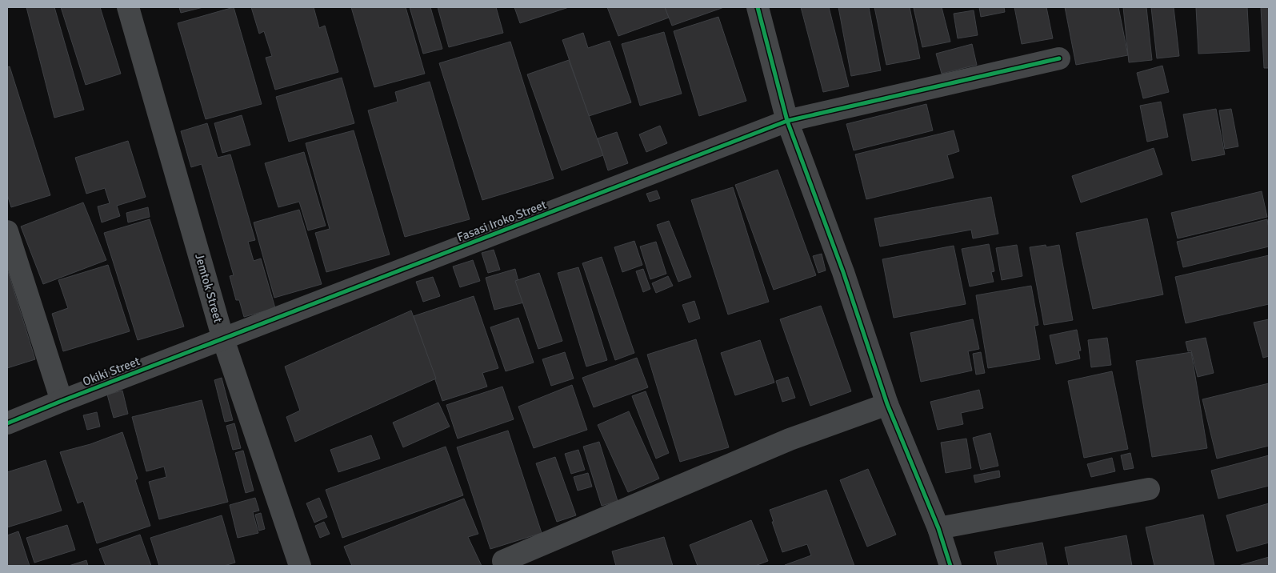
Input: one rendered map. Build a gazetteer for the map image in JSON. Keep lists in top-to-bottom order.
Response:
{
  "streets": {
    "street": ["Fasasi Iroko Street", "Jemtok Street", "Okiki Street"]
  },
  "crossings": [
    ["Fasasi Iroko Street", "Jemtok Street"],
    ["Fasasi Iroko Street", "Okiki Street"],
    ["Jemtok Street", "Okiki Street"]
  ]
}
